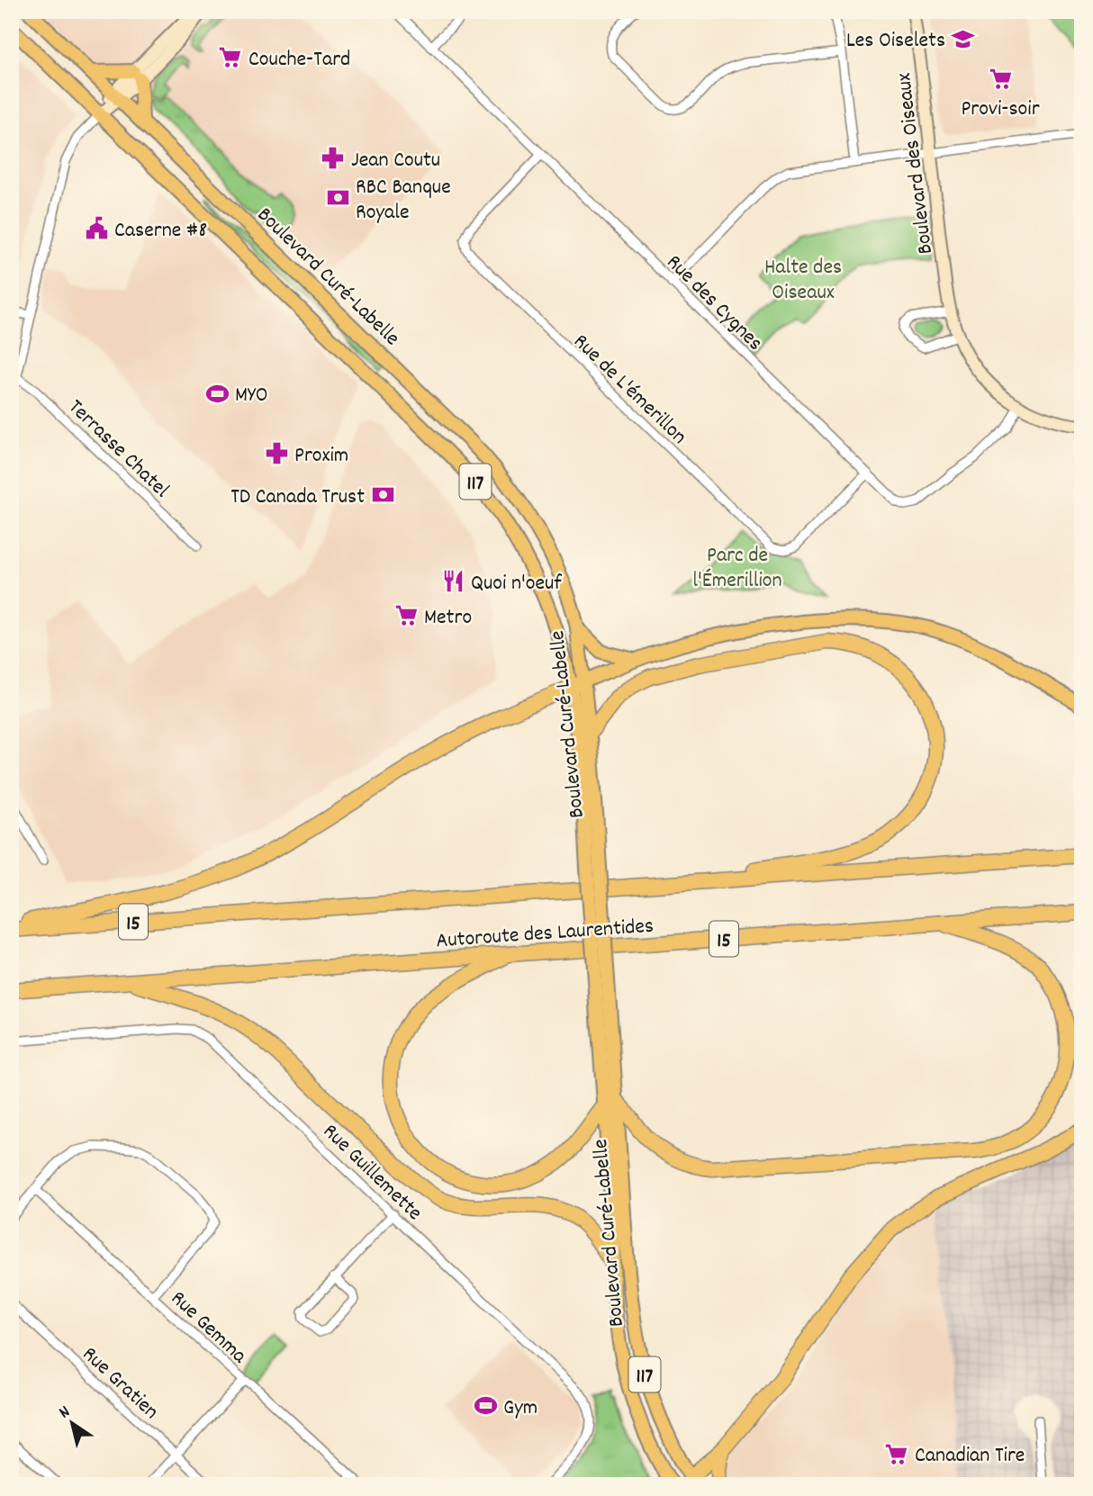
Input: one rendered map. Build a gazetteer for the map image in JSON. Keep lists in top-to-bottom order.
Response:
{
  "streets": {
    "highway": ["15", "Autoroute des Laurentides"],
    "main road": ["Boulevard Curé-Labelle", "117"],
    "street": [
      "Boulevard des Oiseaux",
      "Rue des Cygnes",
      "Rue de L'émerillon",
      "Terrasse Chatel",
      "Rue Guillemette",
      "Rue Gemma",
      "Rue Gratien"
    ]
  },
  "crossings": [
    ["Boulevard des Oiseaux", "Rue des Cygnes"],
    ["Rue des Cygnes", "Rue de L'émerillon"]
  ],
  "parks": ["Halte des Oiseaux", "Parc de l'Émerillion"],
  "places": {
    "school or university": ["Les Oiselets"],
    "supermarket": [
      "Couche-Tard",
      "Provi-soir",
      "Metro",
      "Canadian Tire"
    ],
    "pharmacy": ["Jean Coutu", "Proxim"],
    "bank": ["RBC Banque Royale", "TD Canada Trust"],
    "public building": ["Caserne #8"],
    "sports": ["MYO", "Gym"],
    "restaurant": ["Quoi n'oeuf"]
  },
  "north": "top left"
}
